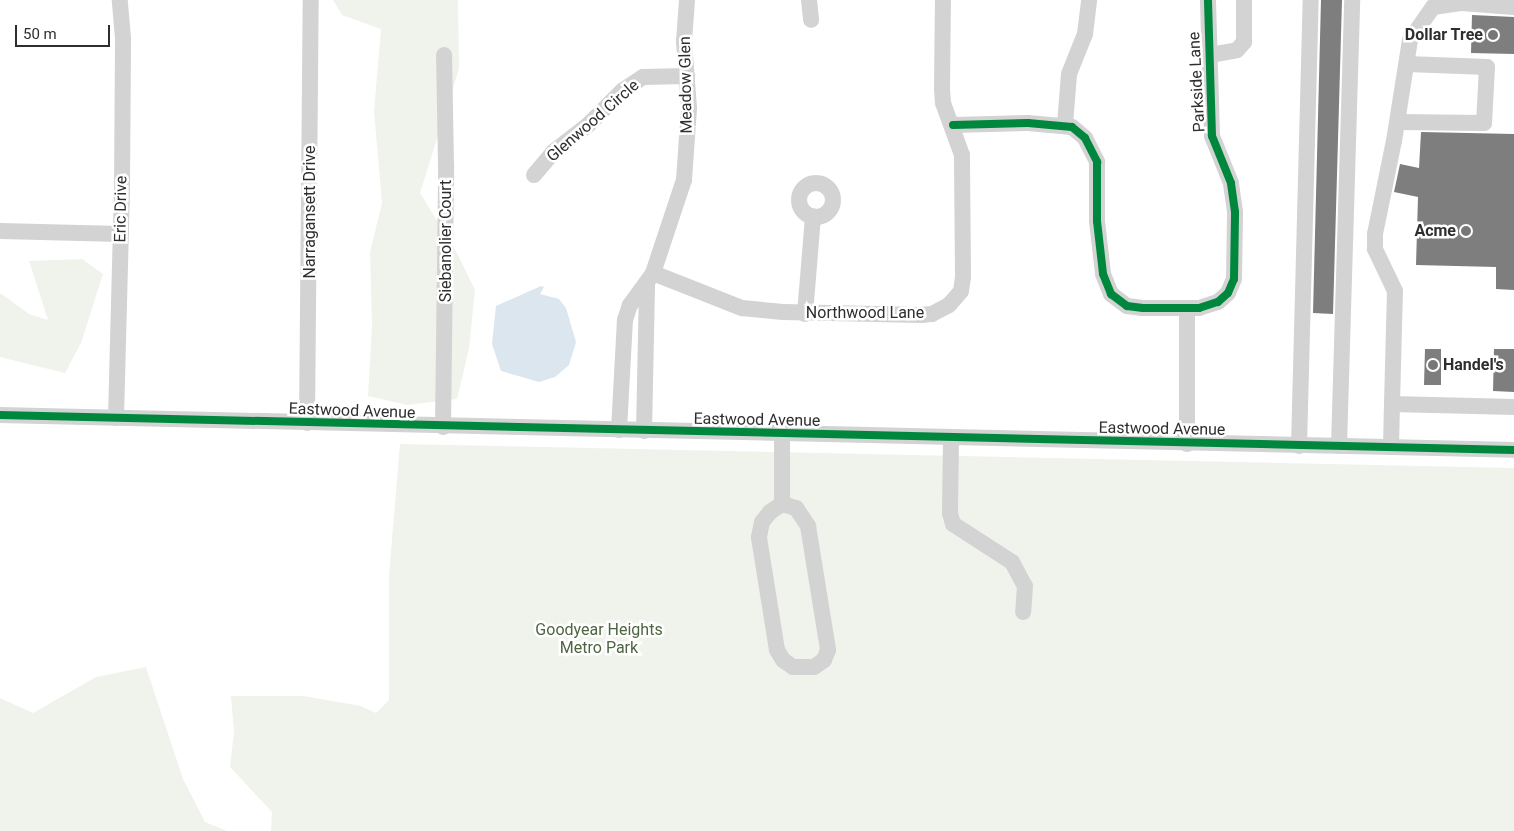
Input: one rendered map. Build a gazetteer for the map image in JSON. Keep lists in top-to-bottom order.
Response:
{
  "streets": {
    "street": [
      "Parkside Lane",
      "Meadow Glen",
      "Glenwood Circle",
      "Eric Drive",
      "Narragansett Drive",
      "Siebanolier Court",
      "Northwood Lane",
      "Eastwood Avenue"
    ]
  },
  "crossings": [
    ["Meadow Glen", "Glenwood Circle"],
    ["Meadow Glen", "Northwood Lane"],
    ["Meadow Glen", "Eastwood Avenue"],
    ["Eric Drive", "Eastwood Avenue"],
    ["Narragansett Drive", "Eastwood Avenue"],
    ["Siebanolier Court", "Eastwood Avenue"]
  ],
  "parks": ["Goodyear Heights Metro Park"],
  "places": ["Dollar Tree", "Acme", "Handel's"],
  "scale_bar": "50 m"
}
